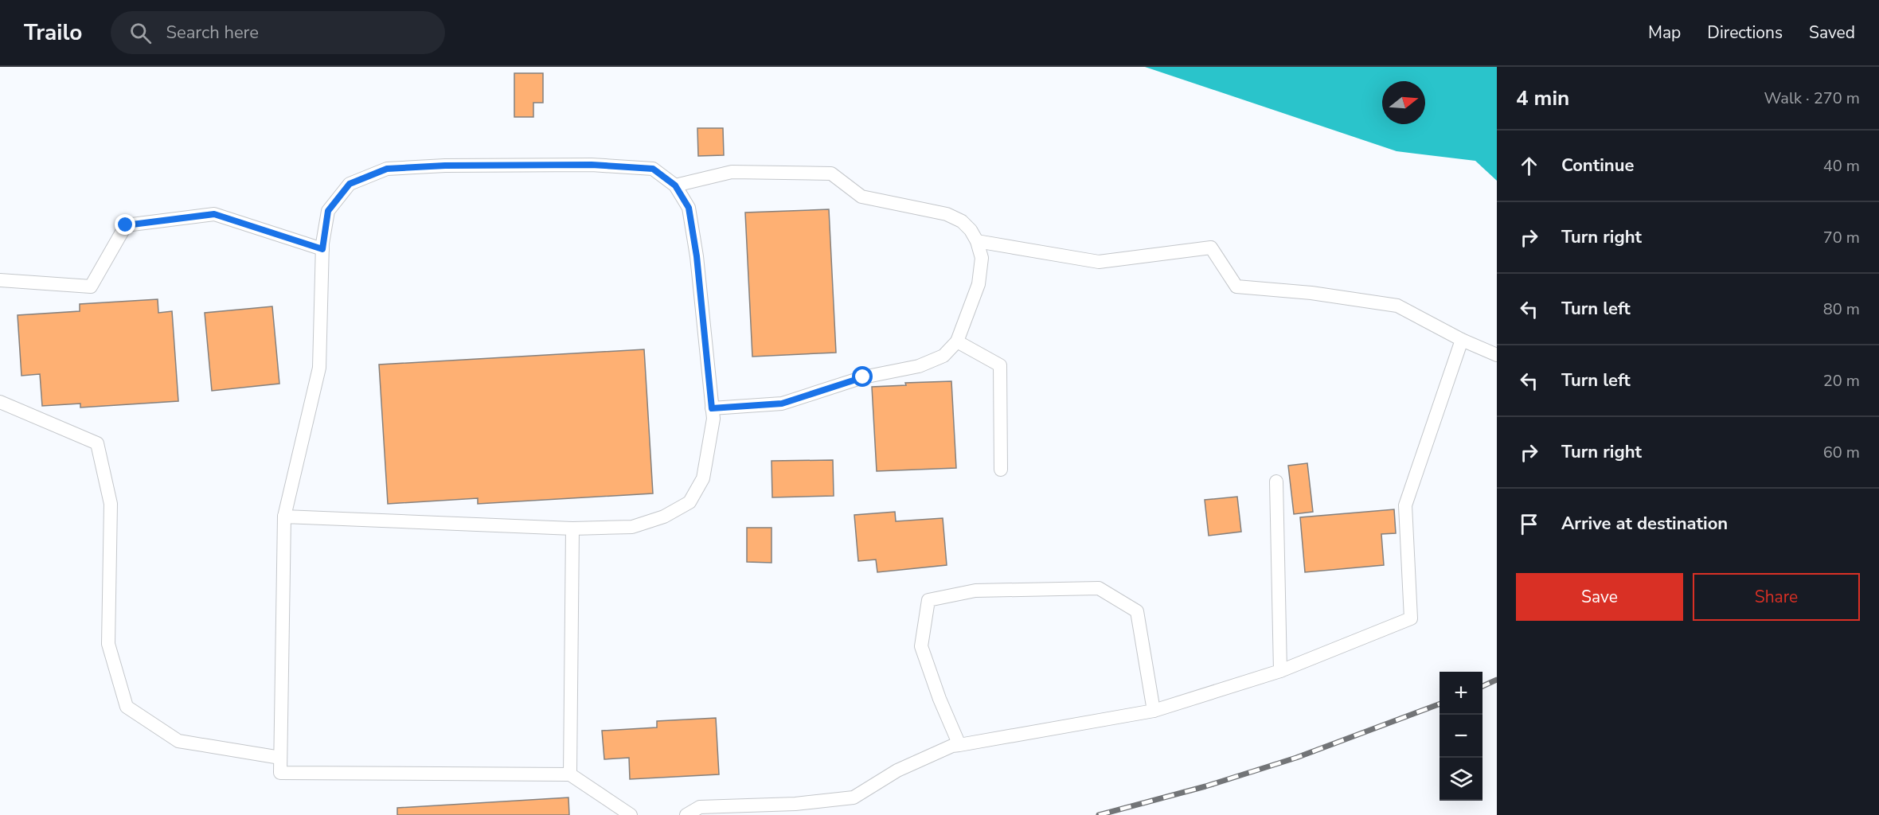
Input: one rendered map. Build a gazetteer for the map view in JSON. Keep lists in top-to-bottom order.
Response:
{
  "north": "right",
  "page": {
    "header": "Trailo",
    "search": "Search here",
    "nav": ["Map", "Directions", "Saved"],
    "heading": ["4 min", "Walk · 270 m"],
    "list": [
      ["Continue", "40 m"],
      ["Turn right", "70 m"],
      ["Turn left", "80 m"],
      ["Turn left", "20 m"],
      ["Turn right", "60 m"],
      "Arrive at destination"
    ],
    "buttons": ["Save", "Share"],
    "map_buttons": ["+", "−"]
  }
}
